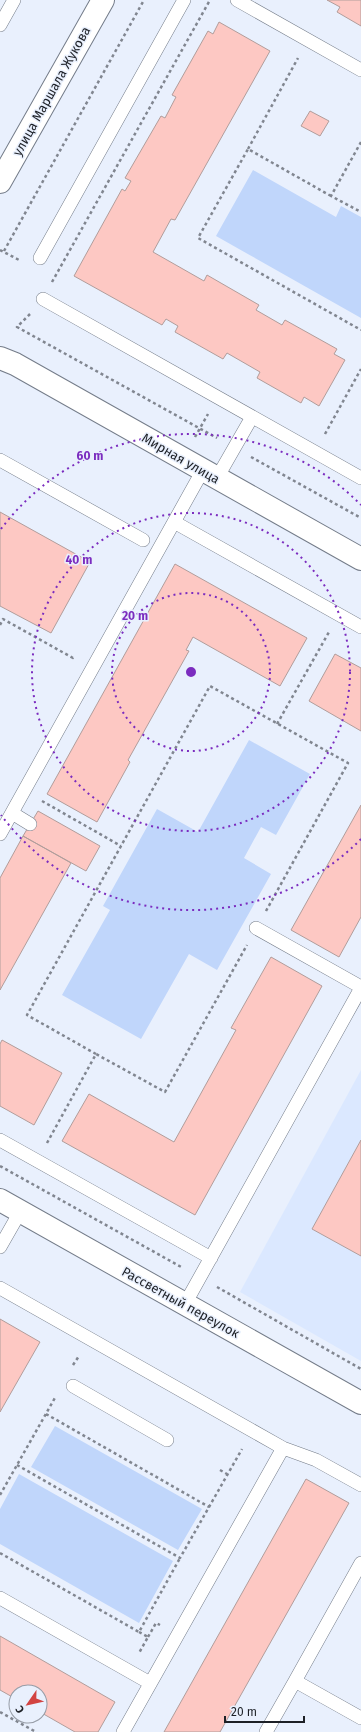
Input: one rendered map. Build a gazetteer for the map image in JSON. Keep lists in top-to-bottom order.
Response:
{
  "streets": {
    "street": ["улица Маршала Жукова", "Мирная улица", "Рассветный переулок"]
  },
  "scale_bar": "20 m",
  "north": "bottom left",
  "rings": ["60 m", "40 m", "20 m"]
}
